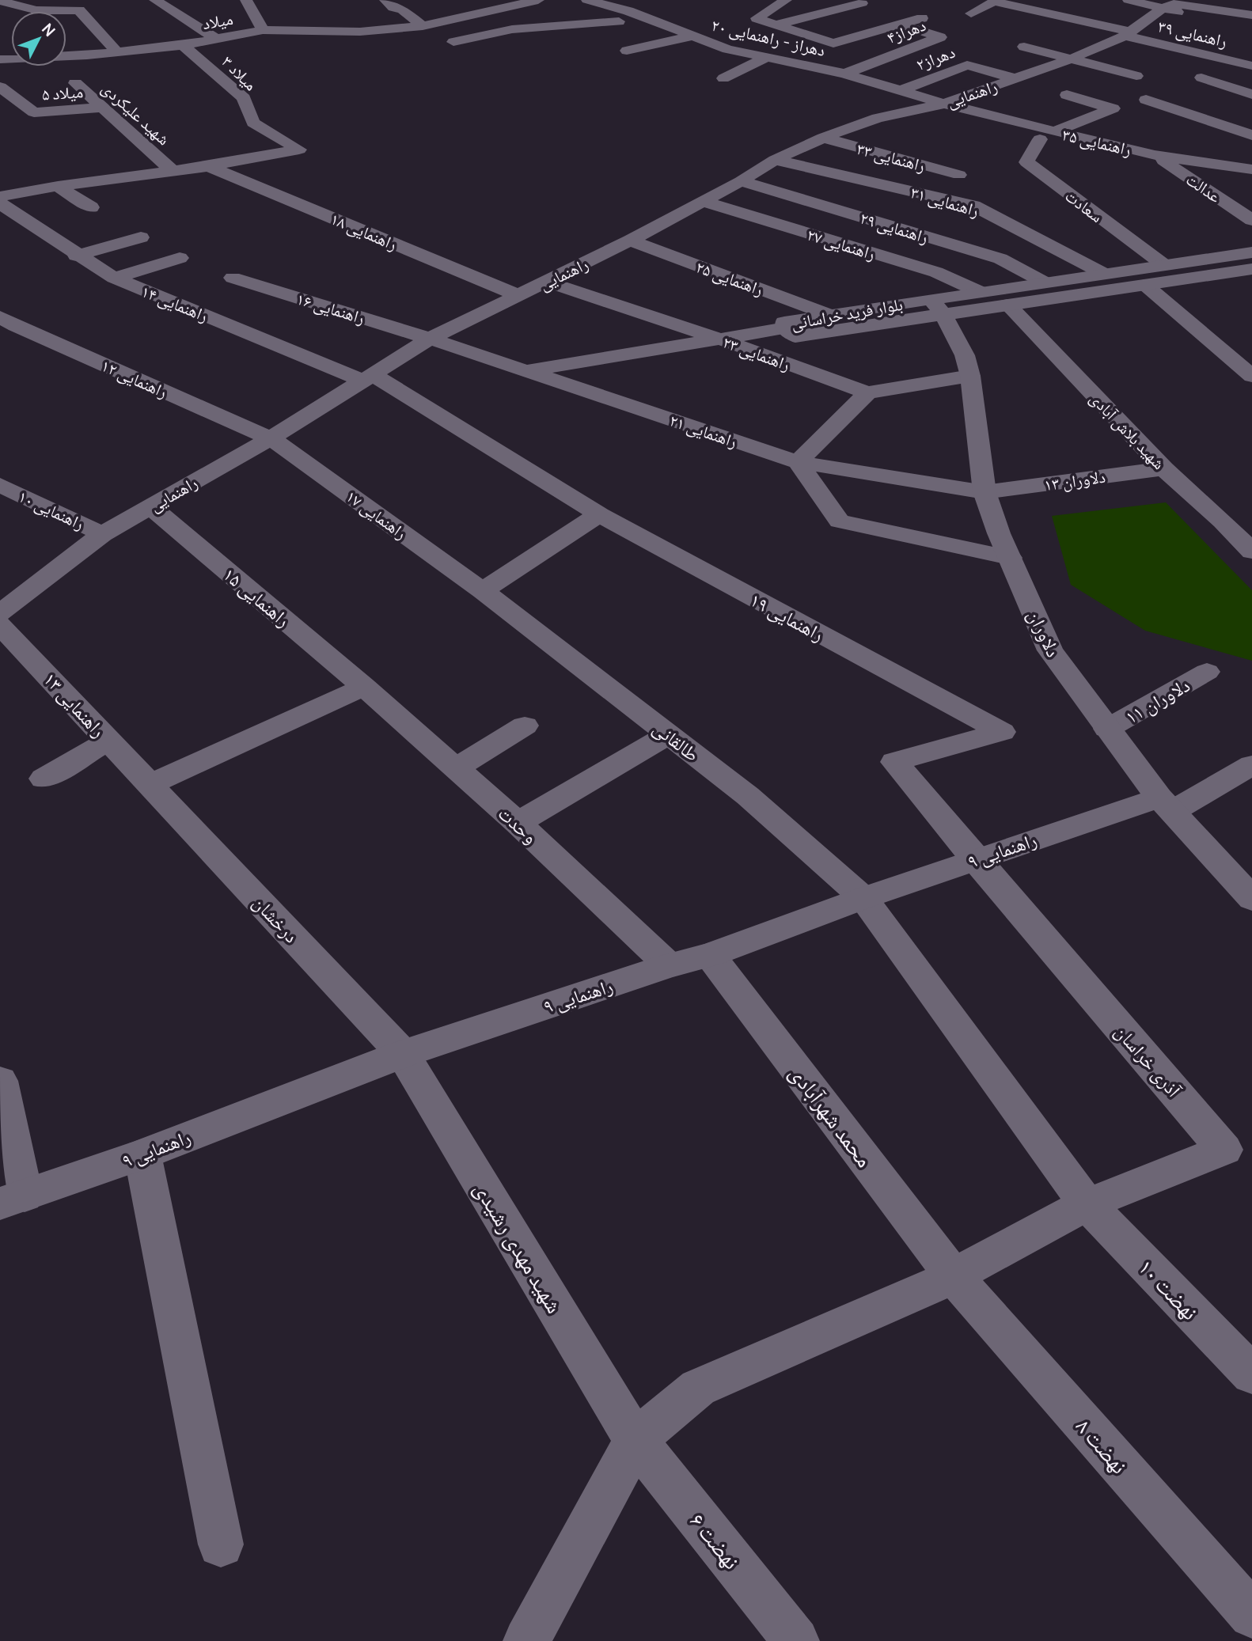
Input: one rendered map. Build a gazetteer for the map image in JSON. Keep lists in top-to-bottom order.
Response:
{
  "streets": {
    "street": [
      "میلاد",
      "دهراز۴",
      "راهنمایی ۳۹",
      "دهراز - راهنمایی ۲۰",
      "دهراز۲",
      "میلاد ۳",
      "میلاد ۵",
      "راهنمایی",
      "شهید علیکردی",
      "راهنمایی ۳۵",
      "راهنمایی ۳۳",
      "عدالت",
      "راهنمایی ۳۱",
      "سعادت",
      "راهنمایی ۲۹",
      "راهنمایی ۱۸",
      "راهنمایی ۲۷",
      "راهنمایی ۲۵",
      "راهنمایی ۱۴",
      "راهنمایی ۱۶",
      "بلوار فرید خراسانی",
      "راهنمایی ۲۳",
      "راهنمایی ۱۲",
      "راهنمایی ۲۱",
      "شهید بلاش آبادی",
      "دلاوران ۱۳",
      "راهنمایی ۱۰",
      "راهنمایی ۱۷",
      "راهنمایی ۱۵",
      "راهنمایی ۱۹",
      "دلاوران",
      "دلاوران ۱۱",
      "راهنمایی ۱۳",
      "طالقانی",
      "وحدت",
      "راهنمایی ۹",
      "درخشان",
      "آذری خراسان",
      "محمد شهرآبادی",
      "شهید مهدی رشیدی",
      "نهضت ۱۰",
      "نهضت ۸",
      "نهضت ۶"
    ]
  },
  "crossings": [
    ["میلاد", "میلاد ۳"],
    ["دهراز۴", "دهراز - راهنمایی ۲۰"],
    ["راهنمایی ۳۹", "راهنمایی"],
    ["دهراز - راهنمایی ۲۰", "دهراز۲"],
    ["دهراز - راهنمایی ۲۰", "راهنمایی"],
    ["دهراز - راهنمایی ۲۰", "راهنمایی ۳۵"],
    ["دهراز۲", "راهنمایی"],
    ["میلاد ۳", "راهنمایی ۱۸"],
    ["میلاد ۵", "شهید علیکردی"],
    ["راهنمایی", "راهنمایی ۳۵"],
    ["راهنمایی", "راهنمایی ۳۳"],
    ["راهنمایی", "راهنمایی ۳۱"],
    ["راهنمایی", "راهنمایی ۲۹"],
    ["راهنمایی", "راهنمایی ۱۸"],
    ["راهنمایی", "راهنمایی ۲۷"],
    ["راهنمایی", "راهنمایی ۲۵"],
    ["راهنمایی", "راهنمایی ۱۴"],
    ["راهنمایی", "راهنمایی ۱۶"],
    ["راهنمایی", "راهنمایی ۲۳"],
    ["راهنمایی", "راهنمایی ۱۲"],
    ["راهنمایی", "راهنمایی ۲۱"],
    ["راهنمایی", "راهنمایی ۱۰"],
    ["راهنمایی", "راهنمایی ۱۷"],
    ["راهنمایی", "راهنمایی ۱۵"],
    ["راهنمایی", "راهنمایی ۱۹"],
    ["راهنمایی ۳۵", "عدالت"],
    ["راهنمایی ۳۵", "سعادت"],
    ["راهنمایی ۳۱", "بلوار فرید خراسانی"],
    ["سعادت", "بلوار فرید خراسانی"],
    ["راهنمایی ۲۹", "بلوار فرید خراسانی"],
    ["راهنمایی ۲۷", "بلوار فرید خراسانی"],
    ["راهنمایی ۲۵", "بلوار فرید خراسانی"],
    ["راهنمایی ۱۴", "راهنمایی ۱۹"],
    ["راهنمایی ۱۶", "راهنمایی ۲۱"],
    ["بلوار فرید خراسانی", "شهید بلاش آبادی"],
    ["بلوار فرید خراسانی", "دلاوران"],
    ["راهنمایی ۲۳", "دلاوران"],
    ["راهنمایی ۱۲", "راهنمایی ۱۷"],
    ["راهنمایی ۲۱", "دلاوران ۱۳"],
    ["راهنمایی ۲۱", "دلاوران"],
    ["شهید بلاش آبادی", "دلاوران ۱۳"],
    ["دلاوران ۱۳", "دلاوران"],
    ["راهنمایی ۱۷", "طالقانی"],
    ["راهنمایی ۱۵", "وحدت"],
    ["راهنمایی ۱۹", "راهنمایی ۹"],
    ["راهنمایی ۱۹", "آذری خراسان"],
    ["دلاوران", "دلاوران ۱۱"],
    ["دلاوران", "راهنمایی ۹"],
    ["راهنمایی ۱۳", "درخشان"],
    ["طالقانی", "راهنمایی ۹"],
    ["طالقانی", "آذری خراسان"],
    ["طالقانی", "نهضت ۱۰"],
    ["وحدت", "راهنمایی ۹"],
    ["راهنمایی ۹", "درخشان"],
    ["راهنمایی ۹", "آذری خراسان"],
    ["راهنمایی ۹", "محمد شهرآبادی"],
    ["راهنمایی ۹", "شهید مهدی رشیدی"],
    ["درخشان", "شهید مهدی رشیدی"],
    ["آذری خراسان", "نهضت ۱۰"],
    ["محمد شهرآبادی", "نهضت ۸"],
    ["شهید مهدی رشیدی", "نهضت ۶"]
  ],
  "north": "top right"
}
